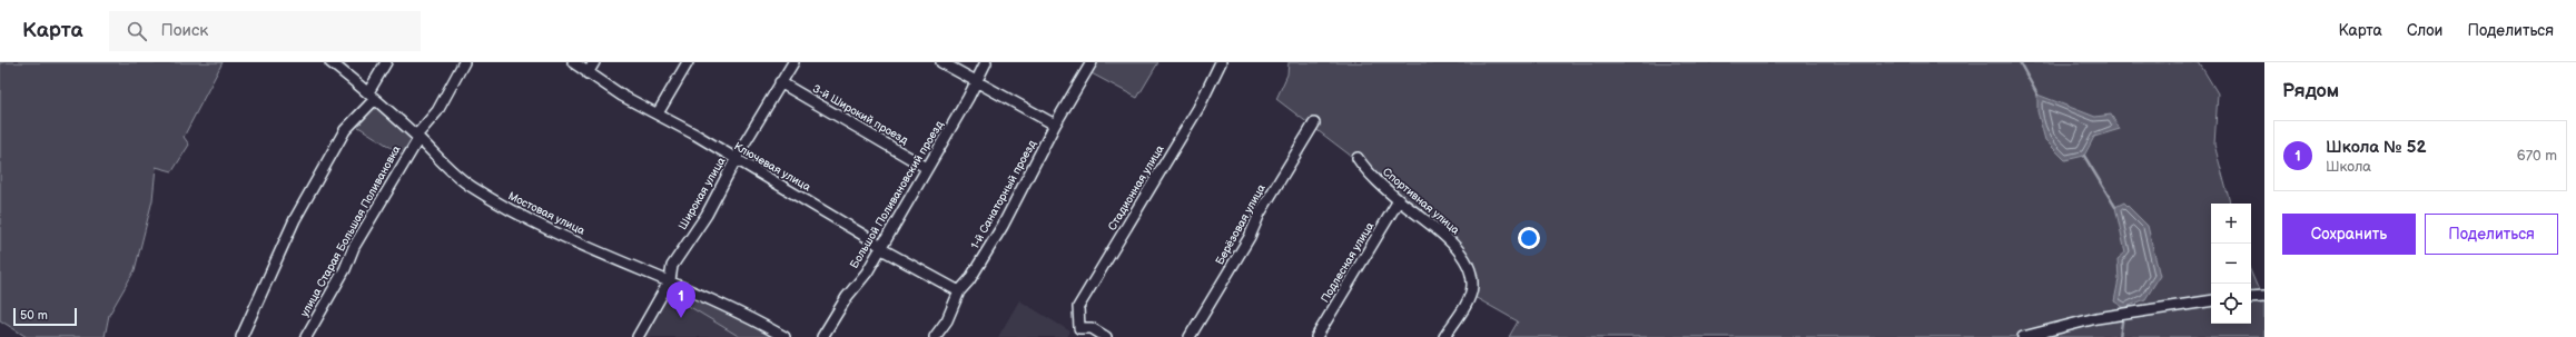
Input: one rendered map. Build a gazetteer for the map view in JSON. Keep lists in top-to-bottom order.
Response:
{
  "streets": {
    "street": [
      "3-й Широкий проезд",
      "Ключевая улица",
      "Стадионная улица",
      "Широкая улица",
      "Большой Поливановский проезд",
      "1-й Санаторный проезд",
      "Спортивная улица",
      "Мостовая улица",
      "Берёзовая улица",
      "улица Старая Большая Поливановка",
      "Подлесная улица"
    ]
  },
  "crossings": [
    ["3-й Широкий проезд", "Широкая улица"],
    ["3-й Широкий проезд", "Большой Поливановский проезд"],
    ["Ключевая улица", "Широкая улица"],
    ["Ключевая улица", "Большой Поливановский проезд"],
    ["Ключевая улица", "1-й Санаторный проезд"],
    ["Широкая улица", "Мостовая улица"],
    ["Спортивная улица", "Подлесная улица"],
    ["Мостовая улица", "улица Старая Большая Поливановка"]
  ],
  "scale_bar": "50 m",
  "page": {
    "header": "Карта",
    "search": "Поиск",
    "nav": ["Карта", "Слои", "Поделиться"],
    "heading": "Рядом",
    "list": [
      {
        "mark": "1",
        "name": "Школа № 52",
        "note": "Школа",
        "value": "670 m"
      }
    ],
    "buttons": ["Сохранить", "Поделиться"],
    "map_buttons": ["+", "−"],
    "pins": "1",
    "scale": "50 m"
  }
}
